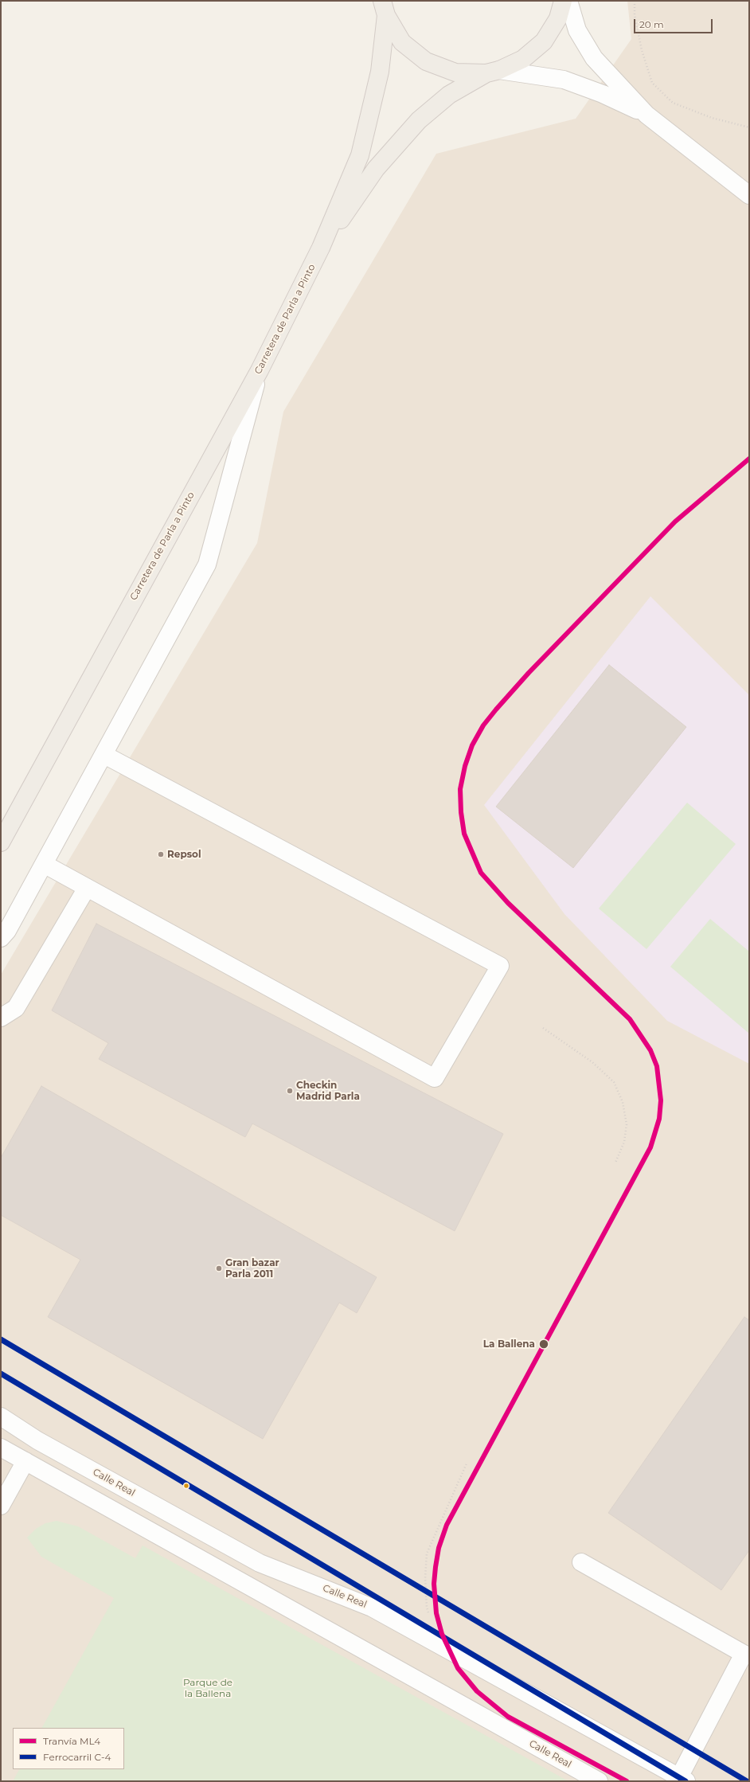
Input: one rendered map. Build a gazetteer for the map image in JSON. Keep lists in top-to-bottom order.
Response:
{
  "streets": {
    "main road": ["Carretera de Parla a Pinto"],
    "street": ["Calle Real"]
  },
  "parks": ["Parque de la Ballena"],
  "places": [
    "Repsol",
    "Checkin Madrid Parla",
    "Gran bazar Parla 2011",
    "La Ballena"
  ],
  "lines": ["tram line ML4", "rail line C-4"],
  "legend": ["Tranvía ML4", "Ferrocarril C-4"],
  "scale_bar": "20 m"
}
